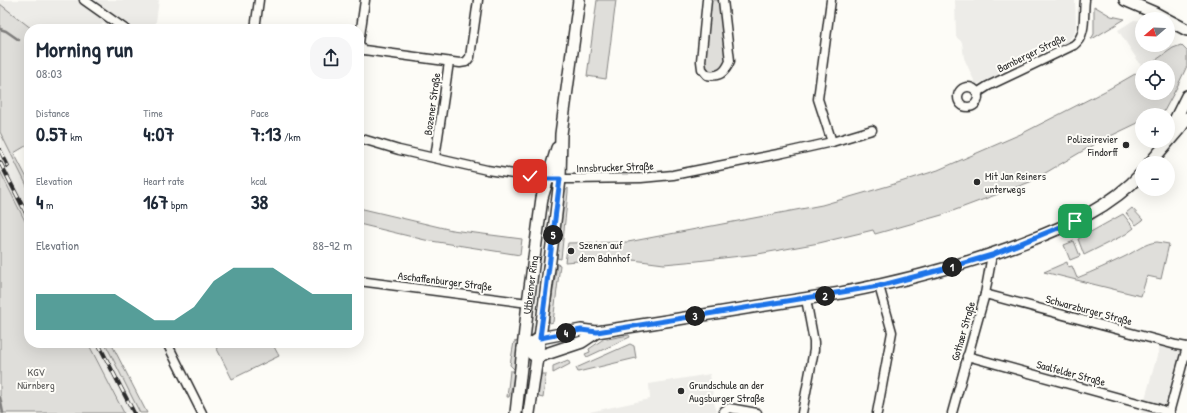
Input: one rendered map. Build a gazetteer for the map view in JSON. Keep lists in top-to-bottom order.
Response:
{
  "streets": {
    "main road": ["Utbremer Ring"],
    "street": [
      "Bamberger Straße",
      "Bozener Straße",
      "Innsbrucker Straße",
      "Aschaffenburger Straße",
      "Schwarzburger Straße",
      "Gothaer Straße",
      "Saalfelder Straße"
    ]
  },
  "crossings": [
    ["Bozener Straße", "Innsbrucker Straße"],
    ["Innsbrucker Straße", "Utbremer Ring"],
    ["Aschaffenburger Straße", "Utbremer Ring"],
    ["Schwarzburger Straße", "Gothaer Straße"],
    ["Gothaer Straße", "Saalfelder Straße"]
  ],
  "parks": ["KGV Nürnberg"],
  "places": [
    "Polizeirevier Findorff",
    "Mit Jan Reiners unterwegs",
    "Szenen auf dem Bahnhof",
    "Grundschule an der Augsburger Straße"
  ],
  "north": "left",
  "page": {
    "map_buttons": ["+", "−"],
    "heading": ["Morning run", "08:03"],
    "stats": [
      ["Distance", "0.57 km"],
      ["Time", "4:07"],
      ["Pace", "7:13 /km"],
      ["Elevation", "4 m"],
      ["Heart rate", "167 bpm"],
      ["kcal", "38"]
    ],
    "pins": [
      "5",
      "1",
      "2",
      "3",
      "4"
    ],
    "chart": ["Elevation", "88–92 m"]
  }
}
